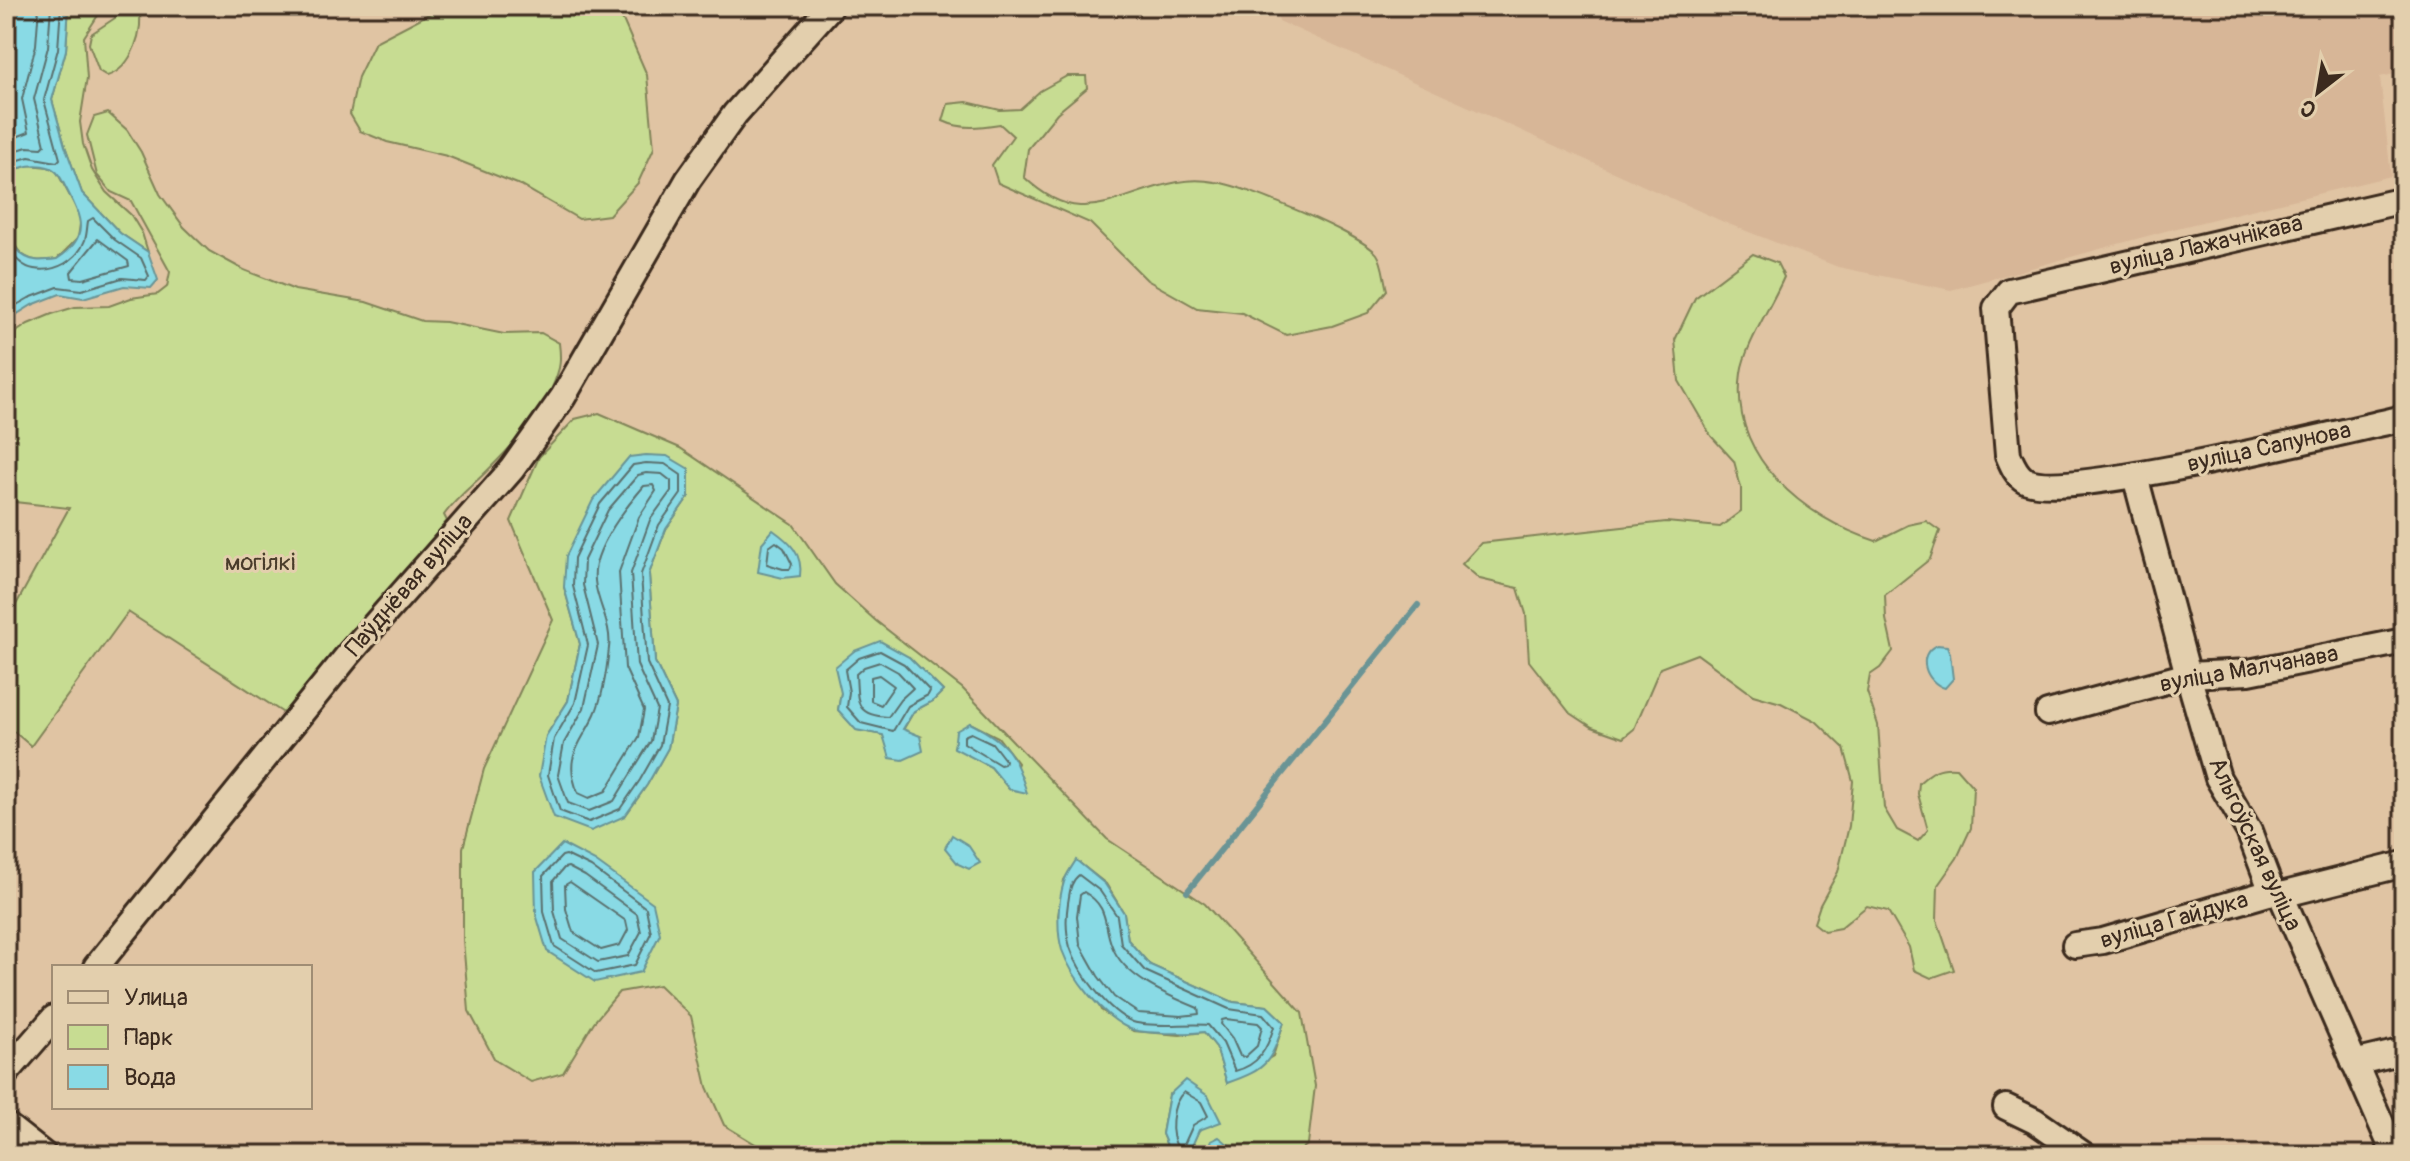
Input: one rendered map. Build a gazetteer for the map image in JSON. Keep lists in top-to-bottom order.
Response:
{
  "streets": {
    "street": [
      "вуліца Лажачнікава",
      "вуліца Сапунова",
      "Паўднёвая вуліца",
      "вуліца Малчанава",
      "Альгоўская вуліца",
      "вуліца Гайдука"
    ]
  },
  "crossings": [
    ["вуліца Лажачнікава", "вуліца Сапунова"],
    ["вуліца Сапунова", "Альгоўская вуліца"],
    ["вуліца Малчанава", "Альгоўская вуліца"],
    ["Альгоўская вуліца", "вуліца Гайдука"]
  ],
  "parks": ["могілкі"],
  "legend": ["Улица", "Парк", "Вода"],
  "north": "bottom left"
}
